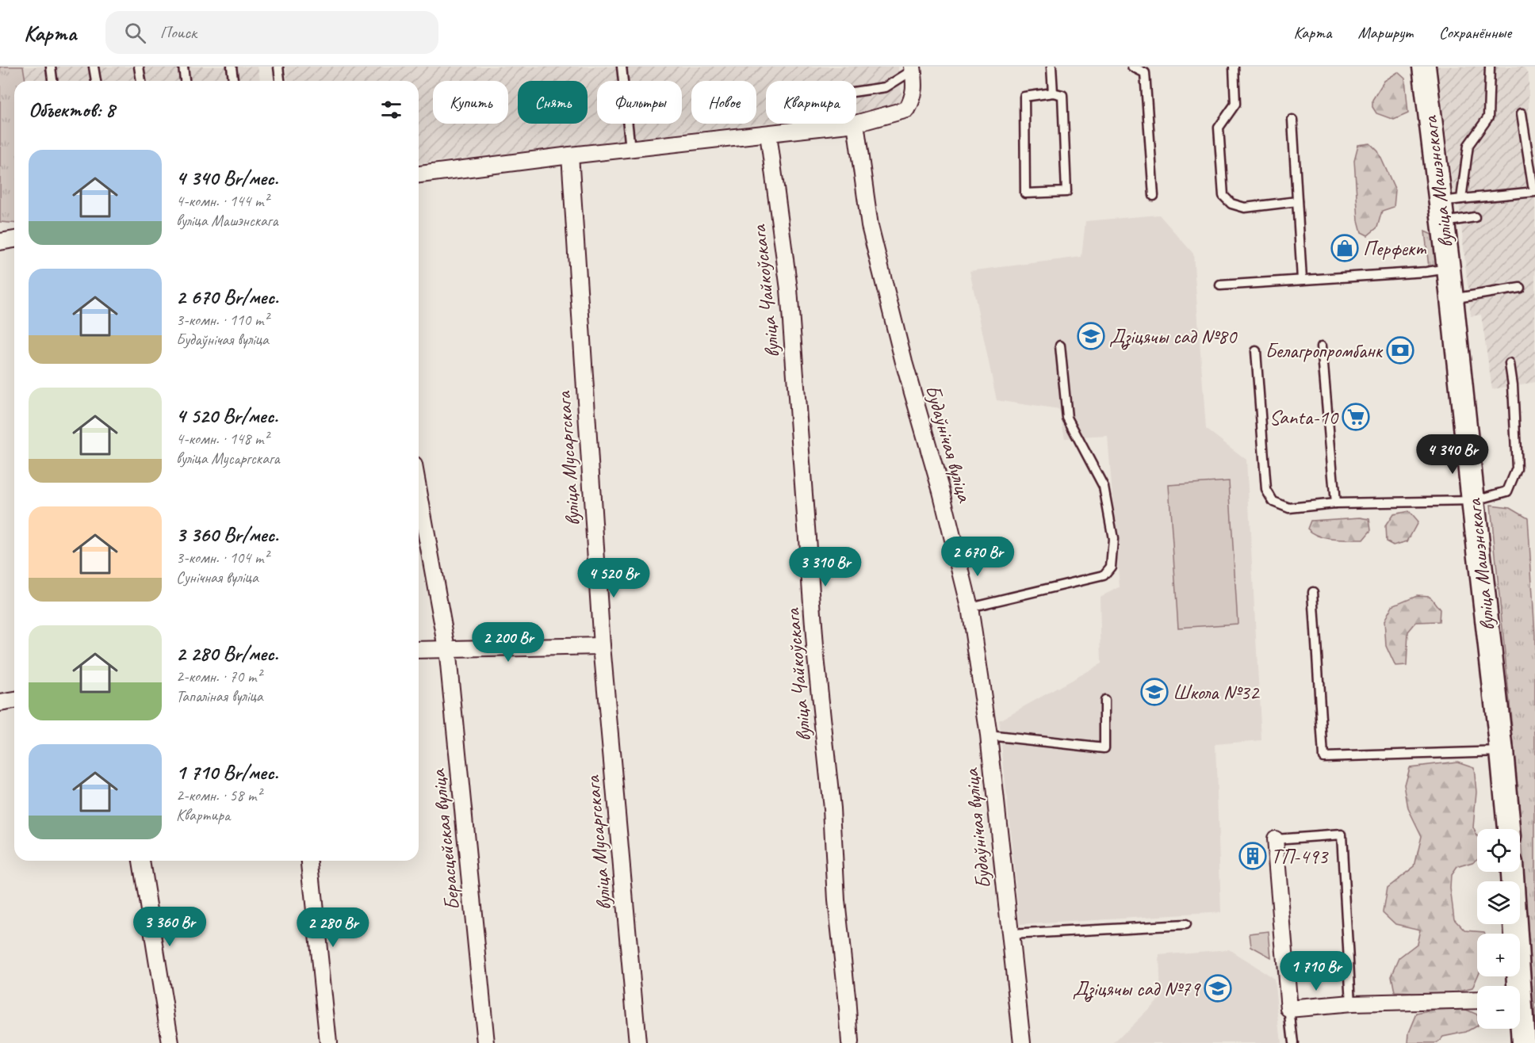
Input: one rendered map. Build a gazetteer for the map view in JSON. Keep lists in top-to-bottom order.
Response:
{
  "streets": {
    "main road": ["вуліца Машэнскага"],
    "street": [
      "вуліца Чайкоўскага",
      "Будаўнічая вуліца",
      "вуліца Мусаргскага",
      "Берасцейская вуліца"
    ]
  },
  "places": {
    "shop": ["Перфект"],
    "school or university": ["Дзіцячы сад №80", "Школа №32", "Дзіцячы сад №79"],
    "bank": ["Белагропромбанк"],
    "supermarket": ["Santa-10"],
    "building": ["ТП-493"]
  },
  "page": {
    "header": "Карта",
    "search": "Поиск",
    "nav": ["Карта", "Маршрут", "Сохранённые"],
    "chip": [
      "Купить",
      "Снять",
      "Фильтры",
      "Новое",
      "Квартира"
    ],
    "heading": "Объектов: 8",
    "list": [
      {
        "name": "4 340 Br/мес.",
        "note": "4-комн. · 144 m² · вуліца Машэнскага"
      },
      {
        "name": "2 670 Br/мес.",
        "note": "3-комн. · 110 m² · Будаўнічая вуліца"
      },
      {
        "name": "4 520 Br/мес.",
        "note": "4-комн. · 148 m² · вуліца Мусаргскага"
      },
      {
        "name": "3 360 Br/мес.",
        "note": "3-комн. · 104 m² · Сунічная вуліца"
      },
      {
        "name": "2 280 Br/мес.",
        "note": "2-комн. · 70 m² · Тапаліная вуліца"
      },
      {
        "name": "1 710 Br/мес.",
        "note": "2-комн. · 58 m² · Квартира"
      }
    ],
    "price": [
      "4 340 Br",
      "2 670 Br",
      "3 310 Br",
      "4 520 Br",
      "2 200 Br",
      "3 360 Br",
      "2 280 Br",
      "1 710 Br"
    ],
    "map_buttons": ["+", "−"]
  }
}
